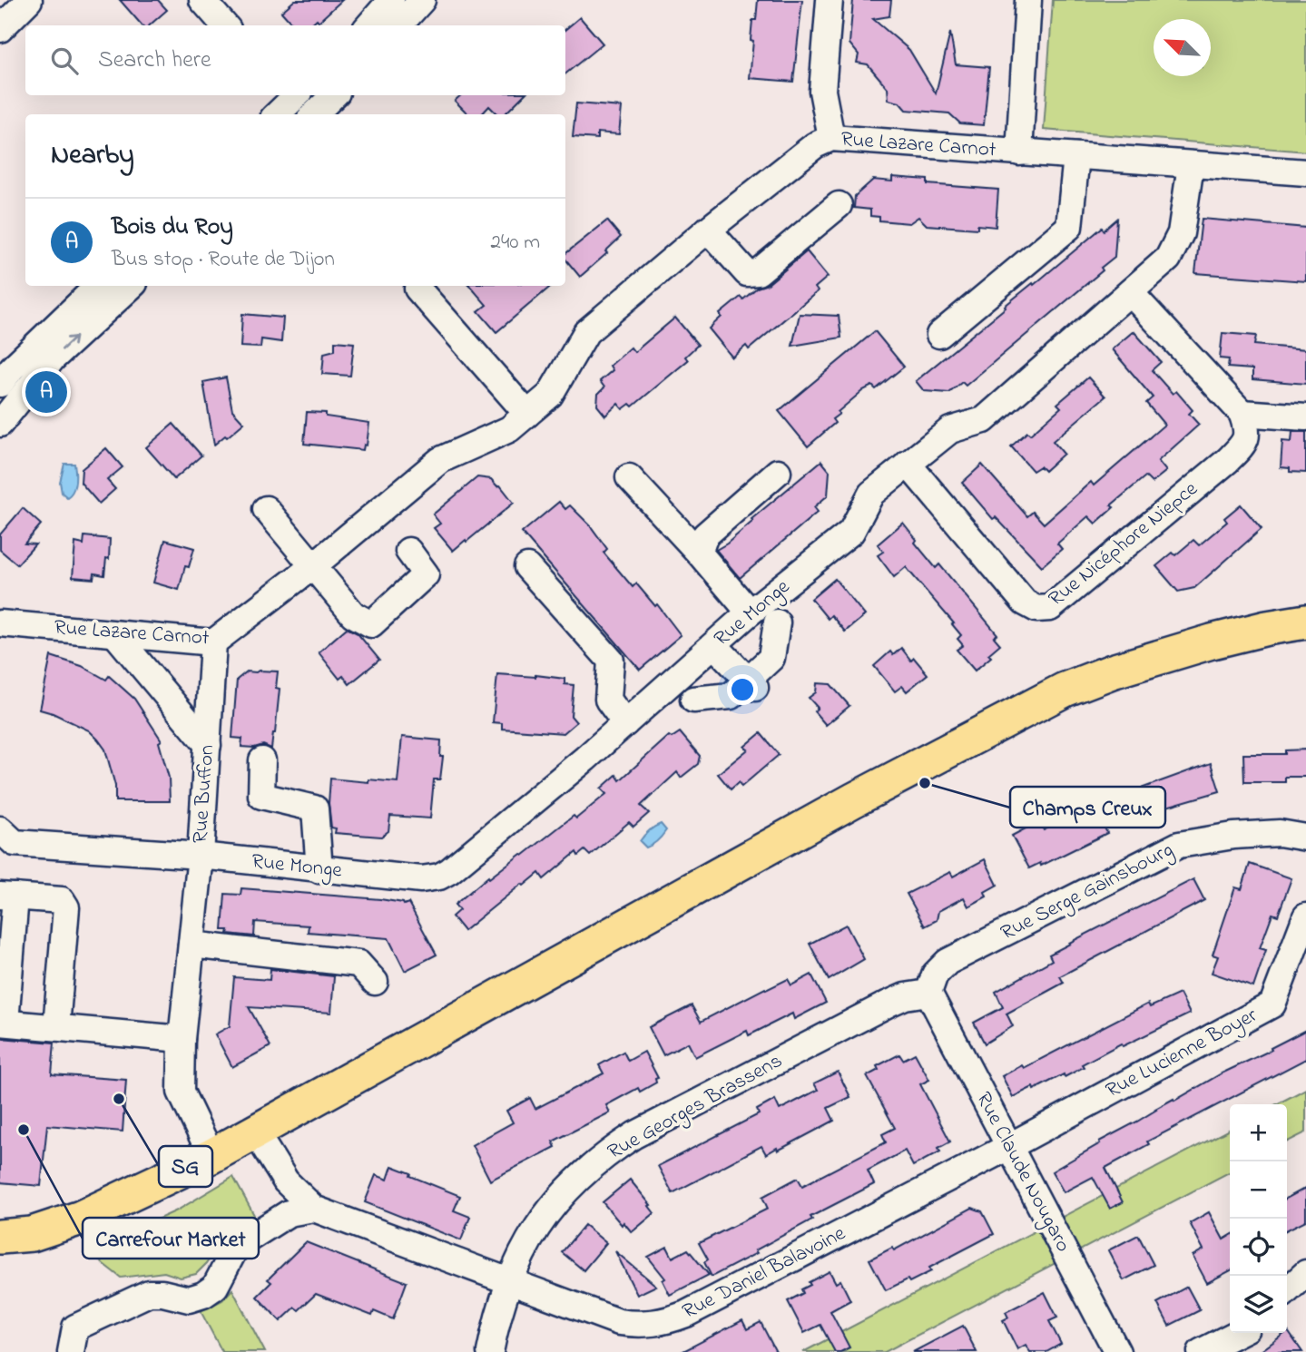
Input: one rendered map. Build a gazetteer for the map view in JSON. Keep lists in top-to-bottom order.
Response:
{
  "streets": {
    "street": [
      "Rue Lazare Carnot",
      "Rue Nicéphore Niepce",
      "Rue Monge",
      "Rue Buffon",
      "Rue Serge Gainsbourg",
      "Rue Lucienne Boyer",
      "Rue Georges Brassens",
      "Rue Claude Nougaro",
      "Rue Daniel Balavoine"
    ]
  },
  "crossings": [
    ["Rue Lazare Carnot", "Rue Monge"],
    ["Rue Lazare Carnot", "Rue Buffon"],
    ["Rue Nicéphore Niepce", "Rue Monge"],
    ["Rue Monge", "Rue Buffon"],
    ["Rue Serge Gainsbourg", "Rue Georges Brassens"],
    ["Rue Serge Gainsbourg", "Rue Claude Nougaro"],
    ["Rue Lucienne Boyer", "Rue Claude Nougaro"],
    ["Rue Lucienne Boyer", "Rue Daniel Balavoine"],
    ["Rue Georges Brassens", "Rue Claude Nougaro"],
    ["Rue Georges Brassens", "Rue Daniel Balavoine"],
    ["Rue Claude Nougaro", "Rue Daniel Balavoine"]
  ],
  "places": ["Champs Creux", "SG", "Carrefour Market"],
  "north": "top left",
  "page": {
    "search": "Search here",
    "heading": "Nearby",
    "list": [
      {
        "mark": "A",
        "name": "Bois du Roy",
        "note": "Bus stop · Route de Dijon",
        "value": "240 m"
      }
    ],
    "pins": "A",
    "map_buttons": ["+", "−"]
  }
}
